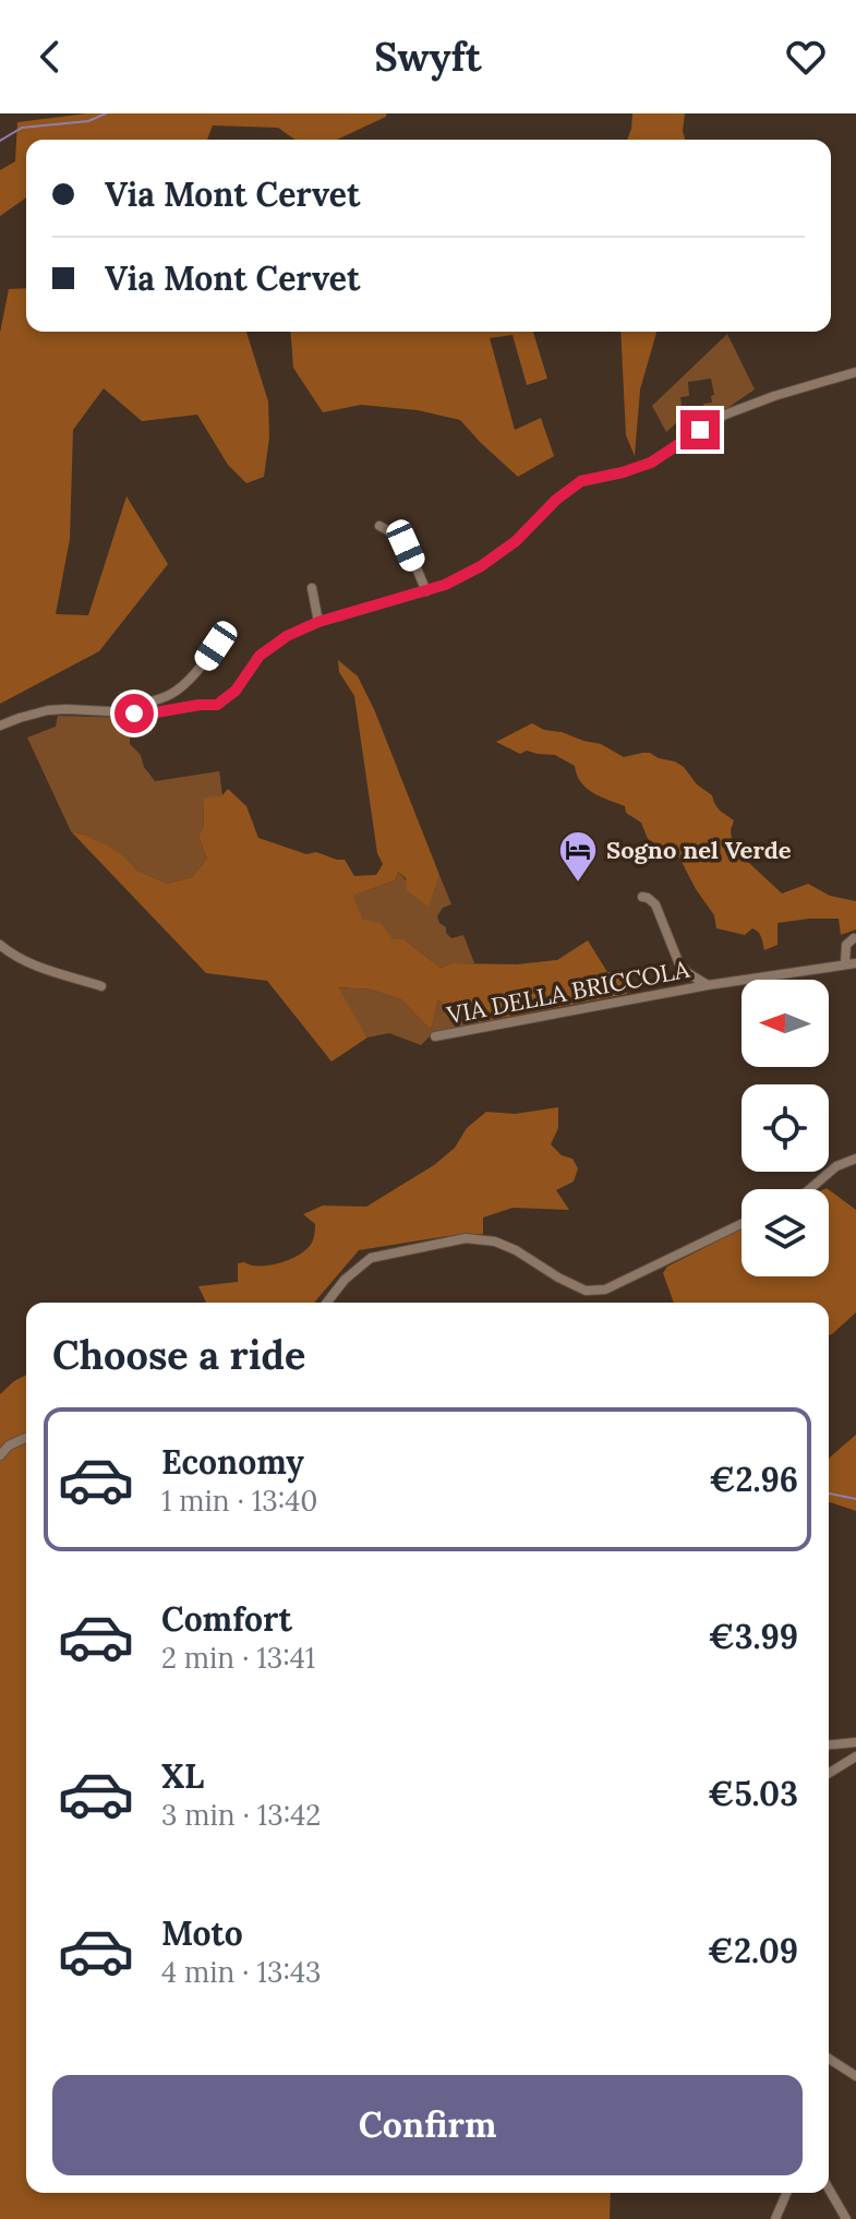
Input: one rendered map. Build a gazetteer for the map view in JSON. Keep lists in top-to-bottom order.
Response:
{
  "streets": {
    "street": ["VIA DELLA BRICCOLA"]
  },
  "places": {
    "hotel": ["Sogno nel Verde"]
  },
  "north": "left",
  "page": {
    "header": "Swyft",
    "banner": ["Via Mont Cervet", "Via Mont Cervet"],
    "heading": "Choose a ride",
    "list": [
      {
        "name": "Economy",
        "note": "1 min · 13:40",
        "value": "€2.96"
      },
      {
        "name": "Comfort",
        "note": "2 min · 13:41",
        "value": "€3.99"
      },
      {
        "name": "XL",
        "note": "3 min · 13:42",
        "value": "€5.03"
      },
      {
        "name": "Moto",
        "note": "4 min · 13:43",
        "value": "€2.09"
      }
    ],
    "buttons": "Confirm"
  }
}
